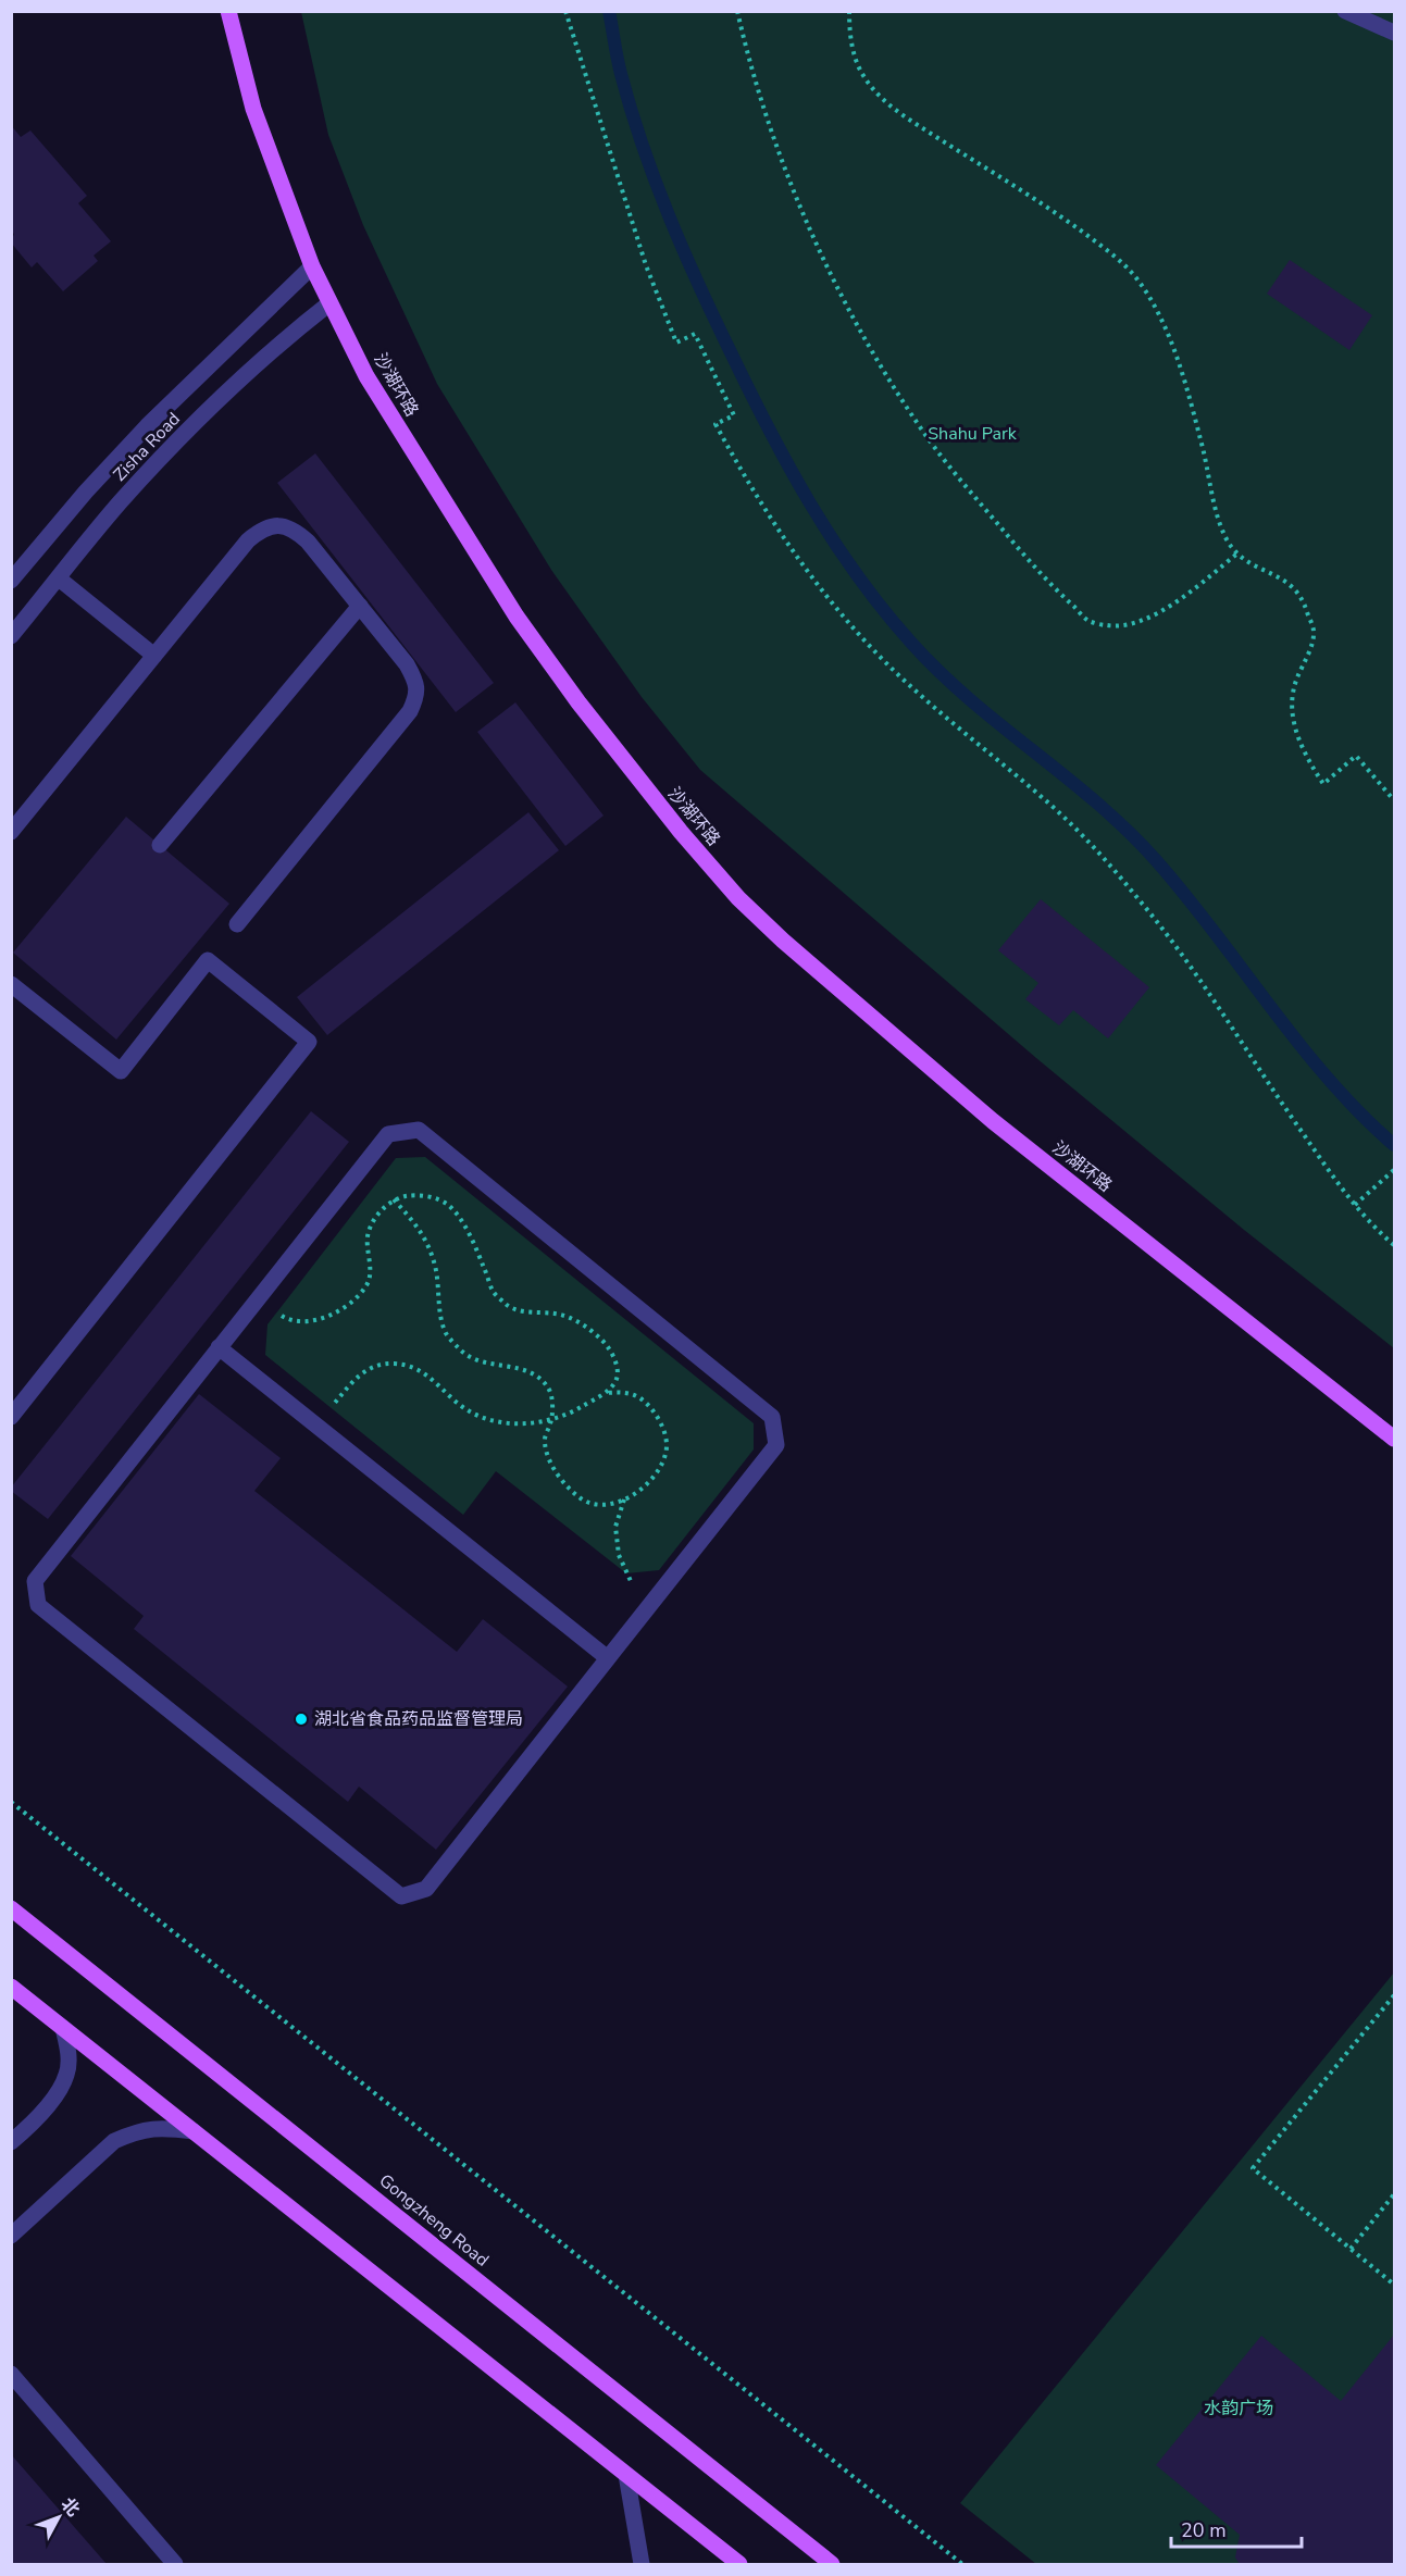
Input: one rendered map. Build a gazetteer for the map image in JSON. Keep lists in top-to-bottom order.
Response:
{
  "streets": {
    "main road": ["沙湖环路", "Gongzheng Road"],
    "street": ["Zisha Road"]
  },
  "crossings": [
    ["沙湖环路", "Zisha Road"]
  ],
  "parks": ["Shahu Park", "水韵广场"],
  "places": ["湖北省食品药品监督管理局"],
  "scale_bar": "20 m",
  "north": "top right"
}
